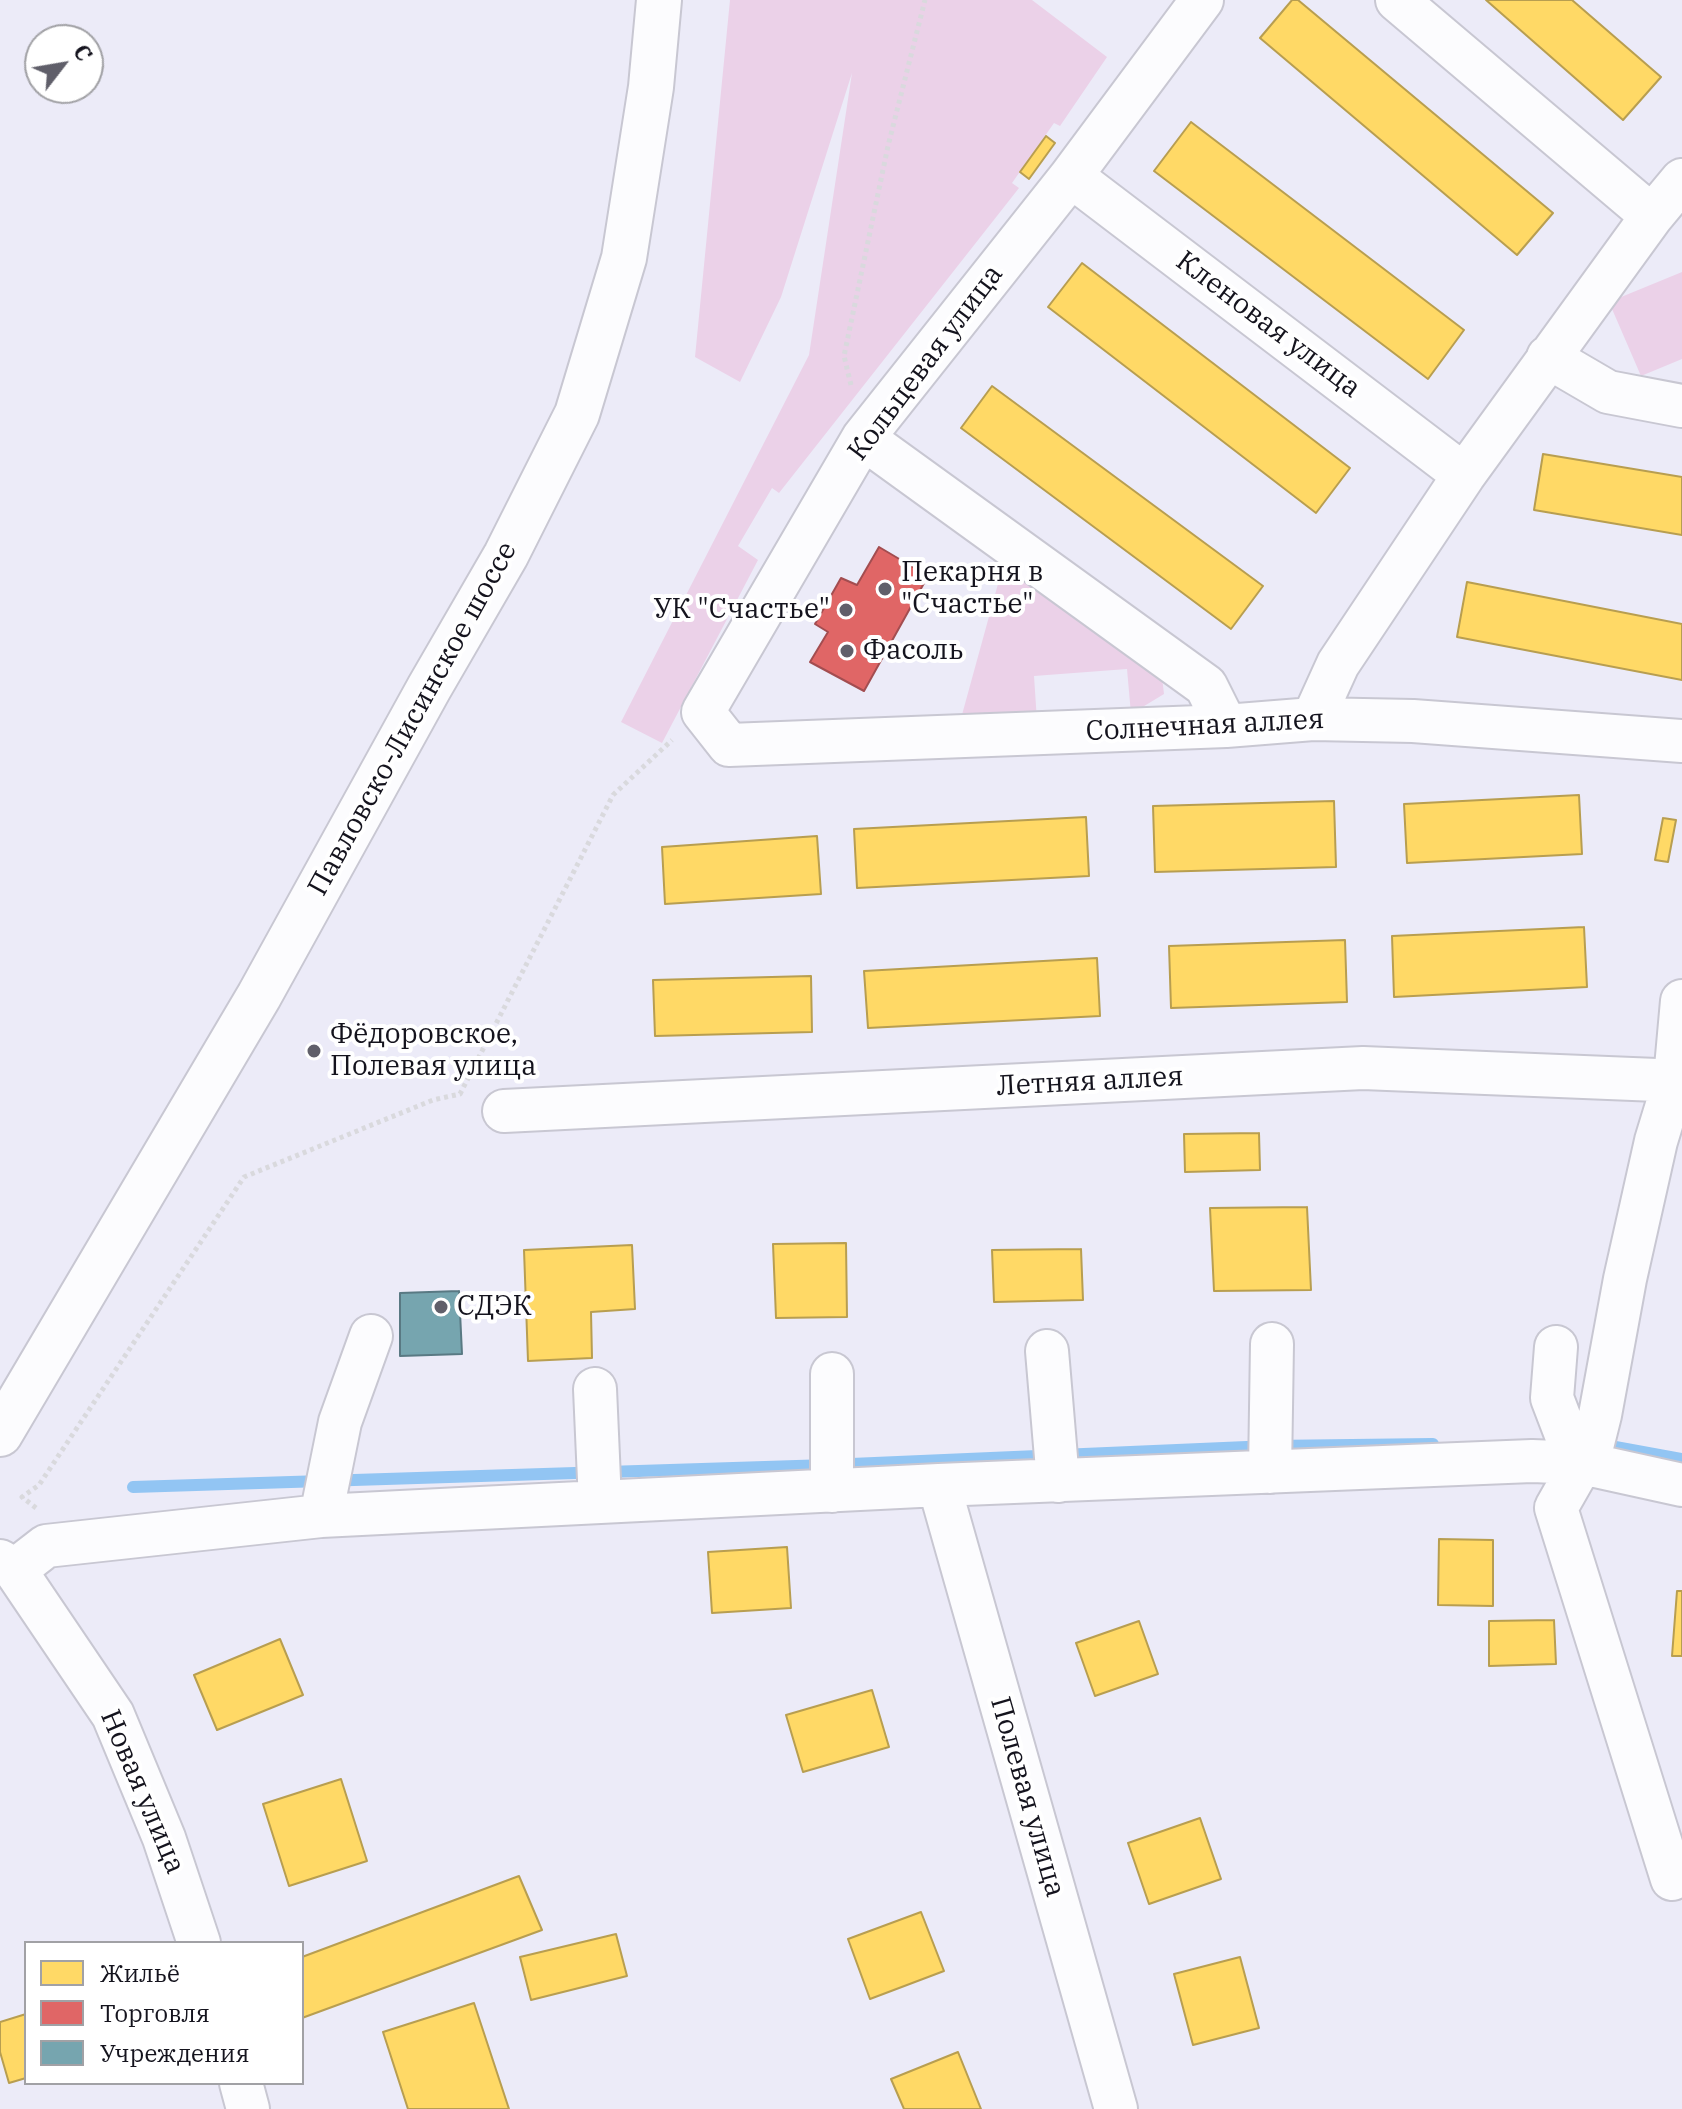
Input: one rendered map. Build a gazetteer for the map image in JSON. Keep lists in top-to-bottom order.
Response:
{
  "streets": {
    "main road": ["Павловско-Лисинское шоссе"],
    "street": [
      "Кленовая улица",
      "Кольцевая улица",
      "Солнечная аллея",
      "Летняя аллея",
      "Новая улица",
      "Полевая улица"
    ]
  },
  "crossings": [
    ["Кленовая улица", "Кольцевая улица"],
    ["Кольцевая улица", "Солнечная аллея"]
  ],
  "places": [
    "Пекарня в \"Счастье\"",
    "УК \"Счастье\"",
    "Фасоль",
    "Фёдоровское, Полевая улица",
    "СДЭК"
  ],
  "legend": ["Жильё", "Торговля", "Учреждения"],
  "north": "top right"
}
